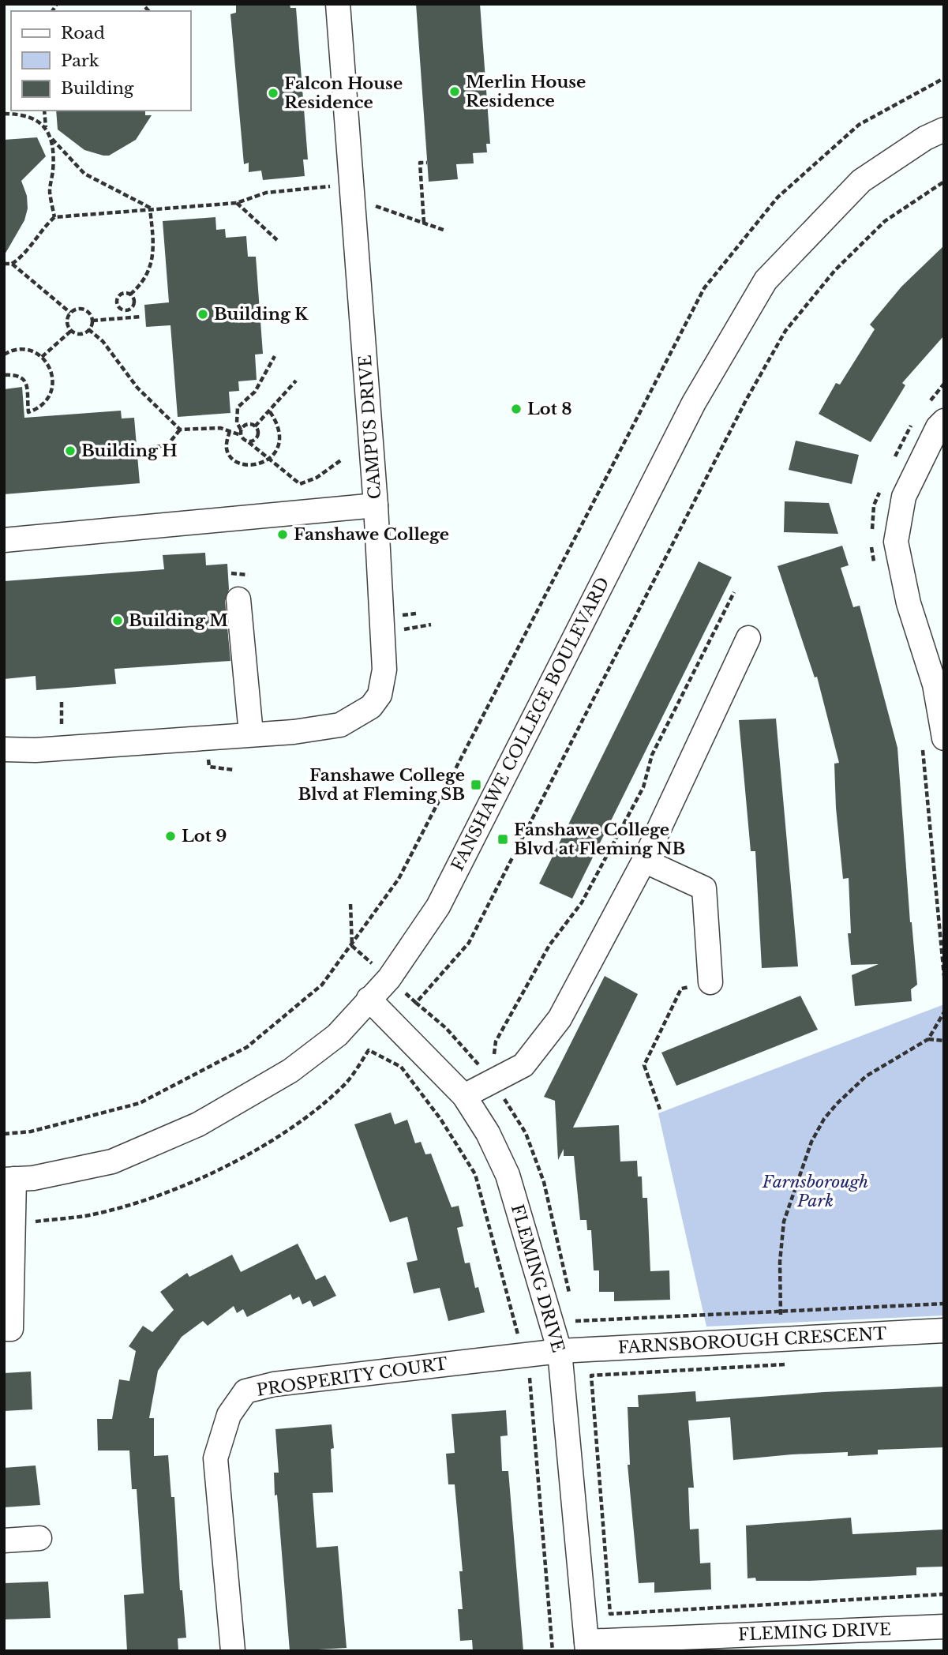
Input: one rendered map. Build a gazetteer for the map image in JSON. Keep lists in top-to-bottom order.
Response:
{
  "streets": {
    "street": [
      "CAMPUS DRIVE",
      "FANSHAWE COLLEGE BOULEVARD",
      "FLEMING DRIVE",
      "FARNSBOROUGH CRESCENT",
      "PROSPERITY COURT"
    ]
  },
  "crossings": [
    ["FANSHAWE COLLEGE BOULEVARD", "FLEMING DRIVE"],
    ["FLEMING DRIVE", "FARNSBOROUGH CRESCENT"],
    ["FLEMING DRIVE", "PROSPERITY COURT"],
    ["FARNSBOROUGH CRESCENT", "PROSPERITY COURT"]
  ],
  "parks": ["Farnsborough Park"],
  "places": {
    "other": [
      "Merlin House Residence",
      "Falcon House Residence",
      "Building K",
      "Lot 8",
      "Building H",
      "Fanshawe College",
      "Building M",
      "Lot 9"
    ],
    "transit": ["Fanshawe College Blvd at Fleming SB", "Fanshawe College Blvd at Fleming NB"]
  },
  "legend": ["Road", "Park", "Building"]
}
